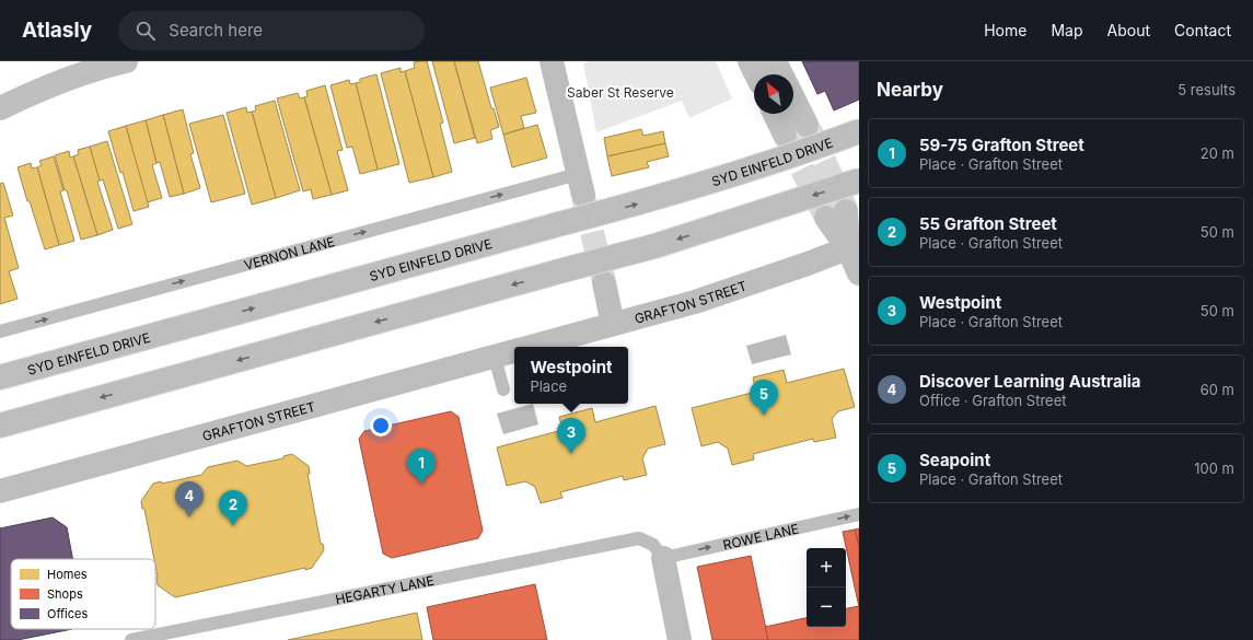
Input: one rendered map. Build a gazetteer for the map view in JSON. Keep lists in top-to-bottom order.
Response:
{
  "streets": {
    "main road": ["SYD EINFELD DRIVE", "GRAFTON STREET"],
    "lane": ["VERNON LANE", "ROWE LANE", "HEGARTY LANE"]
  },
  "crossings": [
    ["ROWE LANE", "HEGARTY LANE"]
  ],
  "one_way": ["VERNON LANE", "ROWE LANE"],
  "parks": ["Saber St Reserve"],
  "legend": ["Homes", "Shops", "Offices"],
  "north": "top left",
  "page": {
    "header": "Atlasly",
    "search": "Search here",
    "nav": [
      "Home",
      "Map",
      "About",
      "Contact"
    ],
    "heading": ["Nearby", "5 results"],
    "list": [
      {
        "mark": "1",
        "name": "59-75 Grafton Street",
        "note": "Place · Grafton Street",
        "value": "20 m"
      },
      {
        "mark": "2",
        "name": "55 Grafton Street",
        "note": "Place · Grafton Street",
        "value": "50 m"
      },
      {
        "mark": "3",
        "name": "Westpoint",
        "note": "Place · Grafton Street",
        "value": "50 m"
      },
      {
        "mark": "4",
        "name": "Discover Learning Australia",
        "note": "Office · Grafton Street",
        "value": "60 m"
      },
      {
        "mark": "5",
        "name": "Seapoint",
        "note": "Place · Grafton Street",
        "value": "100 m"
      }
    ],
    "popup": ["Westpoint", "Place"],
    "pins": [
      "5",
      "3",
      "1",
      "4",
      "2"
    ],
    "map_buttons": ["+", "−"]
  }
}
